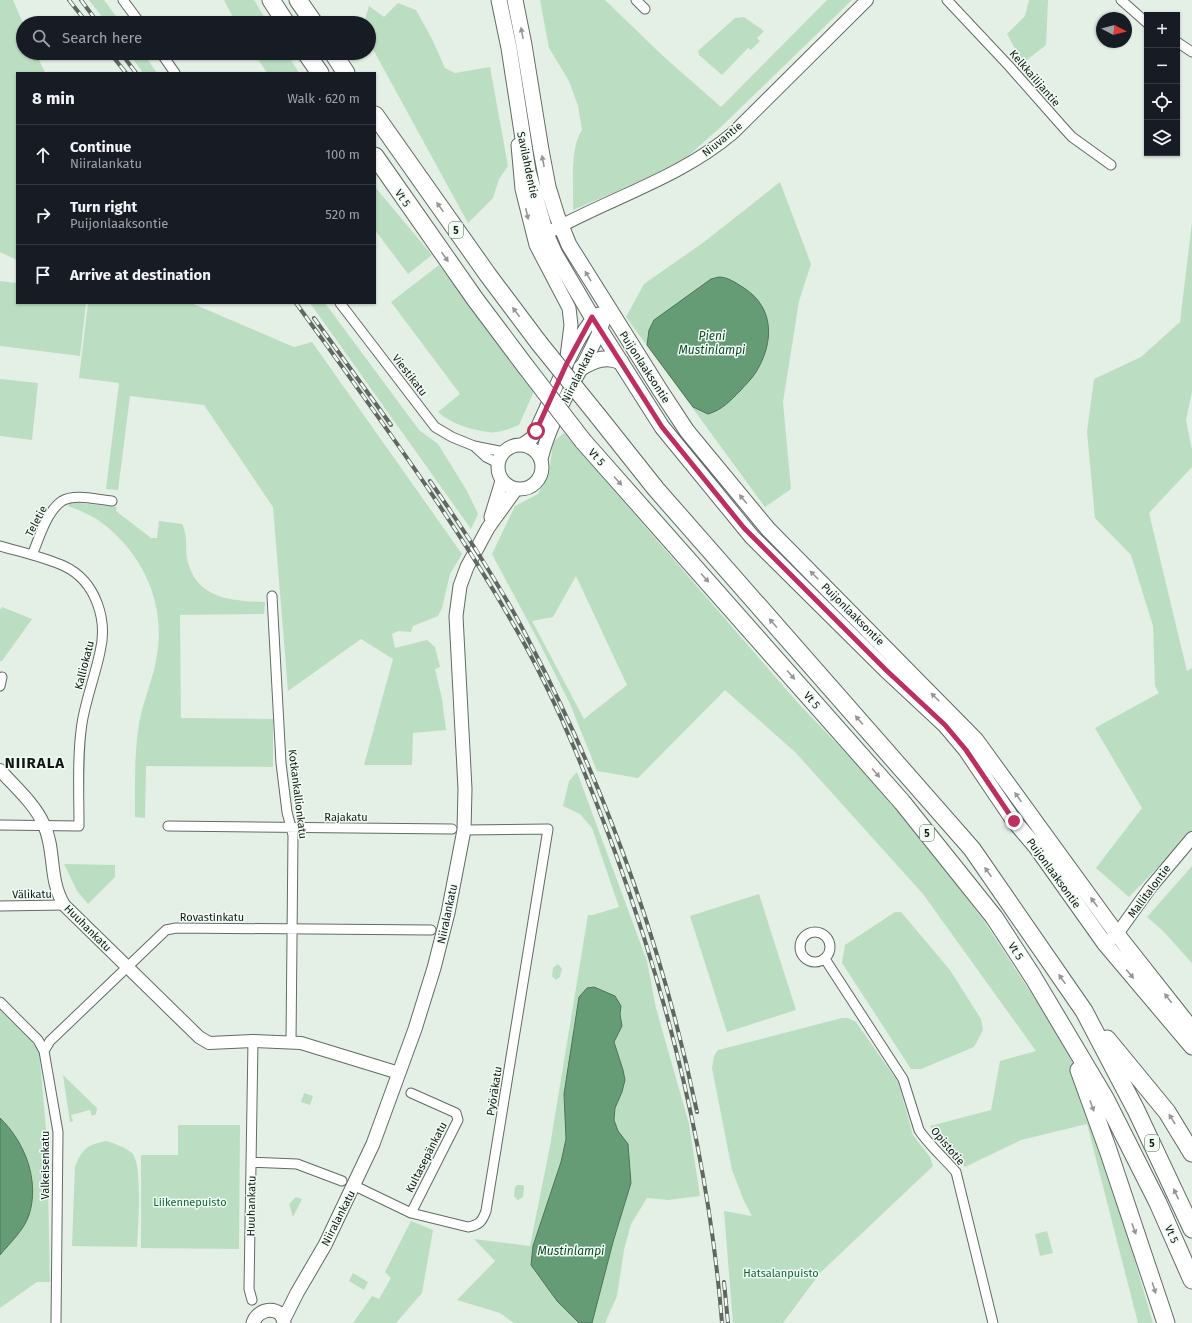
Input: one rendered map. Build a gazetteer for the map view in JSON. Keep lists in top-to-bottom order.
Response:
{
  "streets": {
    "highway": ["Vt 5", "5"],
    "main road": ["Savilahdentie", "Puijonlaaksontie", "Niiralankatu"],
    "street": [
      "Kelkkailijantie",
      "Niuvantie",
      "Viestikatu",
      "Teletie",
      "Kalliokatu",
      "Kotkankallionkatu",
      "Rajakatu",
      "Mallitalontie",
      "Välikatu",
      "Rovastinkatu",
      "Huuhankatu",
      "Pyöräkatu",
      "Opistotie",
      "Kultasepänkatu",
      "Valkeisenkatu"
    ]
  },
  "crossings": [
    ["Niuvantie", "Savilahdentie"],
    ["Savilahdentie", "Puijonlaaksontie"],
    ["Savilahdentie", "Niiralankatu"],
    ["Puijonlaaksontie", "Niiralankatu"],
    ["Puijonlaaksontie", "Mallitalontie"],
    ["Viestikatu", "Niiralankatu"],
    ["Niiralankatu", "Rajakatu"],
    ["Niiralankatu", "Pyöräkatu"],
    ["Teletie", "Kalliokatu"],
    ["Kalliokatu", "Huuhankatu"],
    ["Kotkankallionkatu", "Rajakatu"],
    ["Kotkankallionkatu", "Rovastinkatu"],
    ["Rajakatu", "Pyöräkatu"],
    ["Välikatu", "Huuhankatu"],
    ["Rovastinkatu", "Huuhankatu"],
    ["Rovastinkatu", "Valkeisenkatu"],
    ["Huuhankatu", "Pyöräkatu"],
    ["Pyöräkatu", "Kultasepänkatu"]
  ],
  "districts": ["NIIRALA"],
  "water": ["Pieni Mustinlampi", "Mustinlampi"],
  "parks": ["Liikennepuisto", "Hatsalanpuisto"],
  "north": "right",
  "page": {
    "map_buttons": ["+", "−"],
    "search": "Search here",
    "heading": ["8 min", "Walk · 620 m"],
    "list": [
      ["Continue", "Niiralankatu", "100 m"],
      ["Turn right", "Puijonlaaksontie", "520 m"],
      "Arrive at destination"
    ]
  }
}
